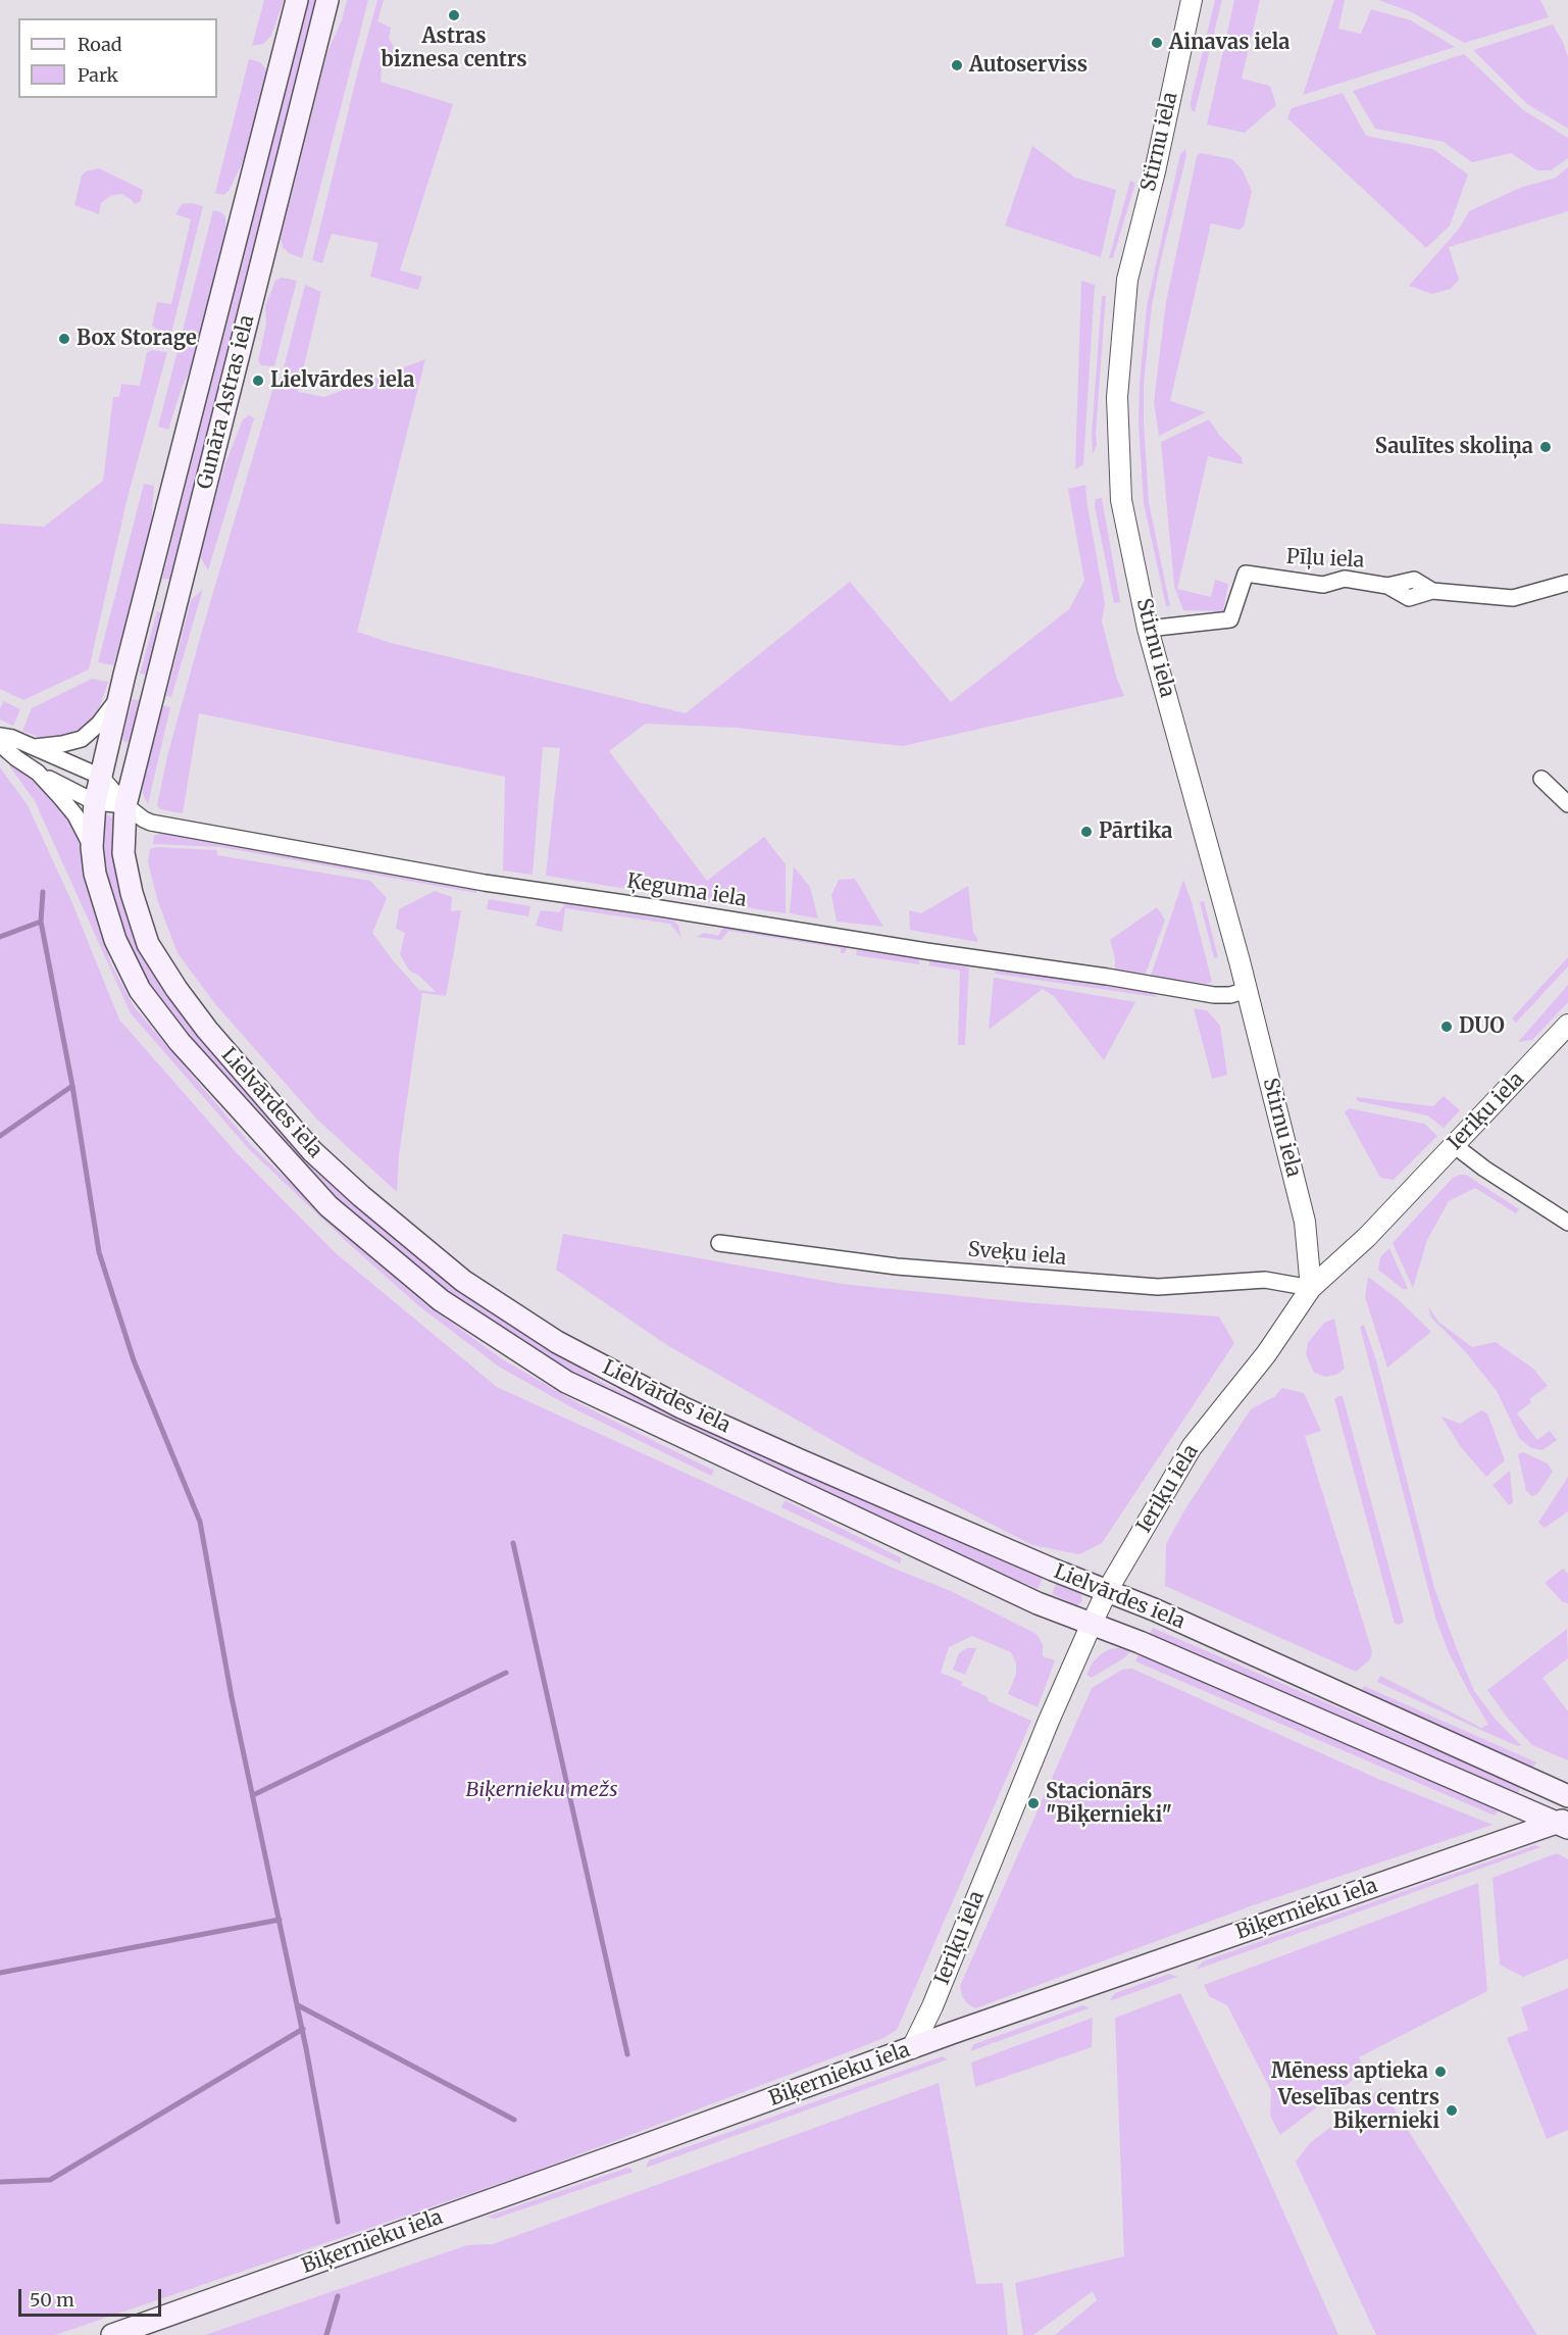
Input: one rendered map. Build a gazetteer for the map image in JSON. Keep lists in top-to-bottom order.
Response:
{
  "streets": {
    "main road": ["Gunāra Astras iela", "Lielvārdes iela", "Biķernieku iela"],
    "street": [
      "Stirnu iela",
      "Pīļu iela",
      "Ķeguma iela",
      "Ieriķu iela",
      "Sveķu iela"
    ]
  },
  "crossings": [
    ["Stirnu iela", "Pīļu iela"],
    ["Stirnu iela", "Ķeguma iela"],
    ["Stirnu iela", "Ieriķu iela"],
    ["Stirnu iela", "Sveķu iela"],
    ["Gunāra Astras iela", "Ķeguma iela"],
    ["Gunāra Astras iela", "Lielvārdes iela"],
    ["Ķeguma iela", "Lielvārdes iela"],
    ["Lielvārdes iela", "Ieriķu iela"],
    ["Lielvārdes iela", "Biķernieku iela"],
    ["Ieriķu iela", "Sveķu iela"],
    ["Ieriķu iela", "Biķernieku iela"]
  ],
  "parks": ["Biķernieku mežs"],
  "places": [
    "Astras biznesa centrs",
    "Ainavas iela",
    "Autoserviss",
    "Box Storage",
    "Lielvārdes iela",
    "Saulītes skoliņa",
    "Pārtika",
    "DUO",
    "Stacionārs \"Biķernieki\"",
    "Mēness aptieka",
    "Veselības centrs Biķernieki"
  ],
  "legend": ["Road", "Park"],
  "scale_bar": "50 m"
}
